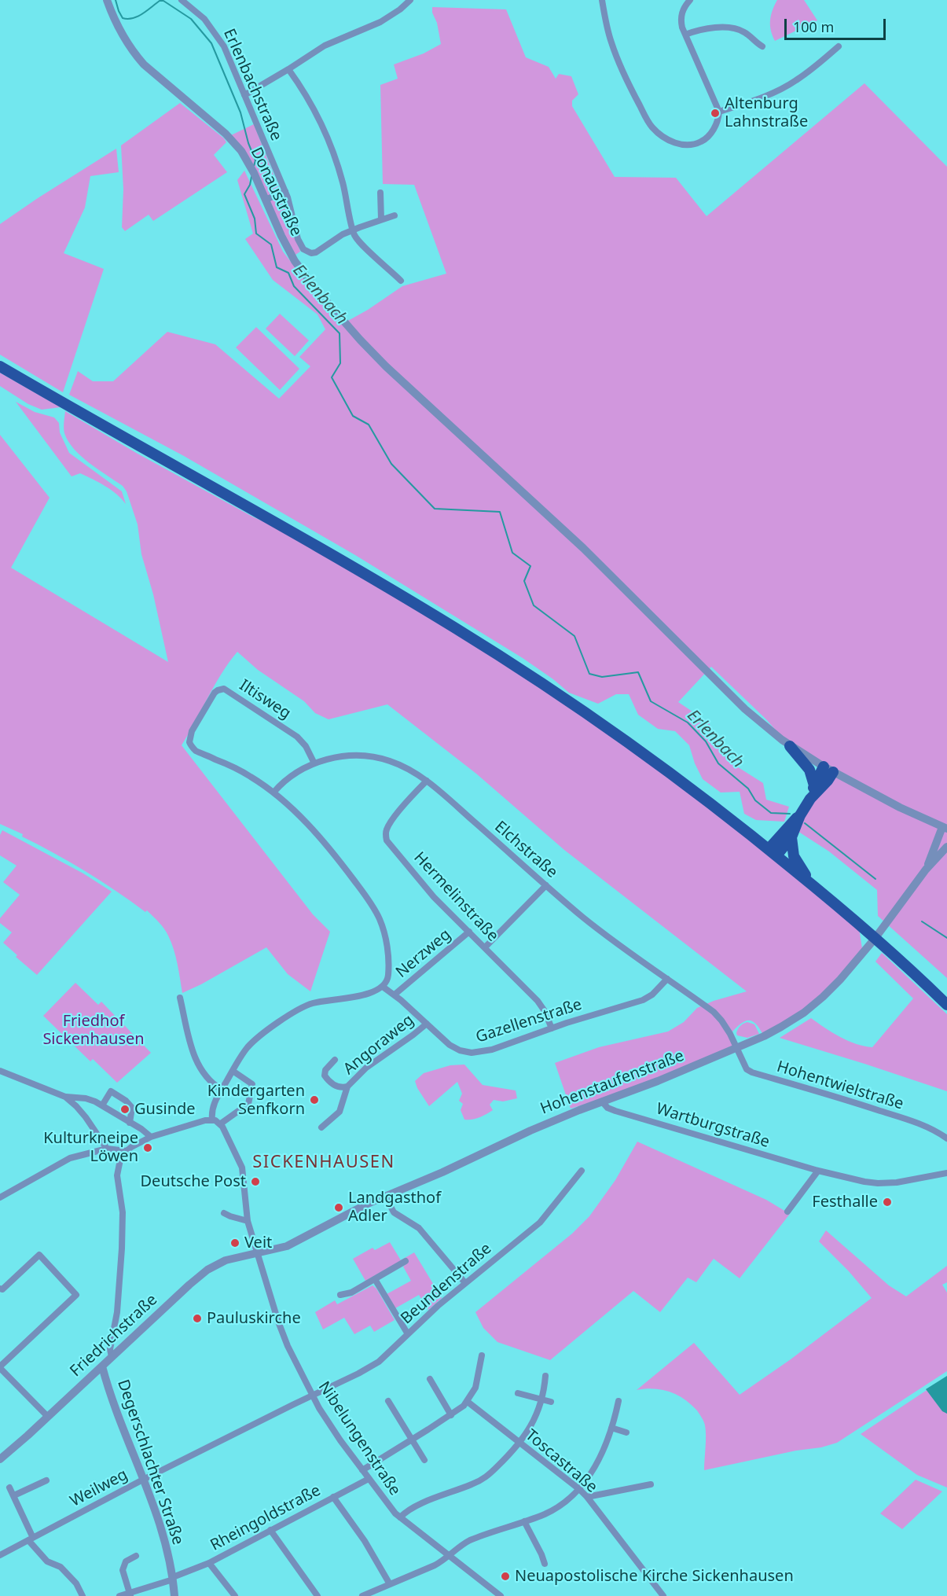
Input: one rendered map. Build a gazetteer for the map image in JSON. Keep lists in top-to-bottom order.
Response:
{
  "streets": {
    "street": [
      "Erlenbachstraße",
      "Donaustraße",
      "Iltisweg",
      "Elchstraße",
      "Hermelinstraße",
      "Nerzweg",
      "Gazellenstraße",
      "Angoraweg",
      "Hohenstaufenstraße",
      "Hohentwielstraße",
      "Wartburgstraße",
      "Beundenstraße",
      "Friedrichstraße",
      "Nibelungenstraße",
      "Toscastraße",
      "Degerschlachter Straße",
      "Weilweg",
      "Rheingoldstraße"
    ]
  },
  "crossings": [
    ["Donaustraße", "Hohenstaufenstraße"],
    ["Iltisweg", "Elchstraße"],
    ["Elchstraße", "Hermelinstraße"],
    ["Elchstraße", "Gazellenstraße"],
    ["Elchstraße", "Hohenstaufenstraße"],
    ["Elchstraße", "Hohentwielstraße"],
    ["Hermelinstraße", "Nerzweg"],
    ["Hermelinstraße", "Gazellenstraße"],
    ["Nerzweg", "Gazellenstraße"],
    ["Gazellenstraße", "Angoraweg"],
    ["Hohenstaufenstraße", "Hohentwielstraße"],
    ["Hohenstaufenstraße", "Wartburgstraße"],
    ["Hohenstaufenstraße", "Friedrichstraße"],
    ["Hohenstaufenstraße", "Nibelungenstraße"],
    ["Beundenstraße", "Nibelungenstraße"],
    ["Beundenstraße", "Weilweg"],
    ["Friedrichstraße", "Nibelungenstraße"],
    ["Friedrichstraße", "Degerschlachter Straße"],
    ["Nibelungenstraße", "Weilweg"],
    ["Nibelungenstraße", "Rheingoldstraße"],
    ["Degerschlachter Straße", "Weilweg"],
    ["Degerschlachter Straße", "Rheingoldstraße"]
  ],
  "districts": ["SICKENHAUSEN"],
  "water": ["Erlenbach"],
  "parks": ["Friedhof Sickenhausen"],
  "places": [
    "Altenburg Lahnstraße",
    "Kindergarten Senfkorn",
    "Gusinde",
    "Kulturkneipe Löwen",
    "Deutsche Post",
    "Festhalle",
    "Landgasthof Adler",
    "Veit",
    "Pauluskirche",
    "Neuapostolische Kirche Sickenhausen"
  ],
  "scale_bar": "100 m"
}
